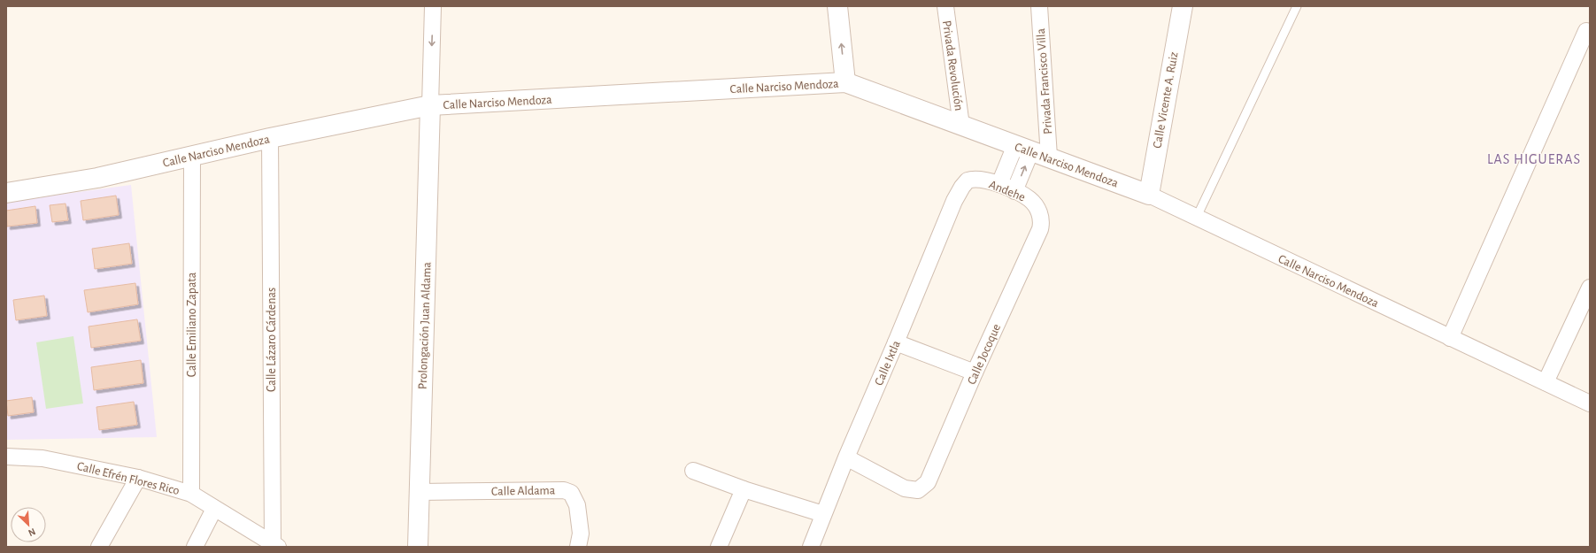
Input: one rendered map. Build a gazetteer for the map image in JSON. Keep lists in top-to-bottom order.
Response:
{
  "streets": {
    "street": [
      "Privada Revolución",
      "Privada Francisco Villa",
      "Calle Narciso Mendoza",
      "Calle Vicente A. Ruiz",
      "Andehe",
      "Calle Emiliano Zapata",
      "Prolongación Juan Aldama",
      "Calle Lázaro Cárdenas",
      "Calle Jocoque",
      "Calle Ixtla",
      "Calle Efrén Flores Rico",
      "Calle Aldama"
    ]
  },
  "crossings": [
    ["Privada Revolución", "Calle Narciso Mendoza"],
    ["Privada Francisco Villa", "Calle Narciso Mendoza"],
    ["Calle Narciso Mendoza", "Calle Vicente A. Ruiz"],
    ["Calle Narciso Mendoza", "Calle Emiliano Zapata"],
    ["Calle Narciso Mendoza", "Prolongación Juan Aldama"],
    ["Calle Narciso Mendoza", "Calle Lázaro Cárdenas"],
    ["Andehe", "Calle Jocoque"],
    ["Andehe", "Calle Ixtla"],
    ["Calle Emiliano Zapata", "Calle Efrén Flores Rico"],
    ["Prolongación Juan Aldama", "Calle Aldama"],
    ["Calle Lázaro Cárdenas", "Calle Efrén Flores Rico"],
    ["Calle Jocoque", "Calle Ixtla"]
  ],
  "districts": ["LAS HIGUERAS"],
  "north": "bottom right"
}
